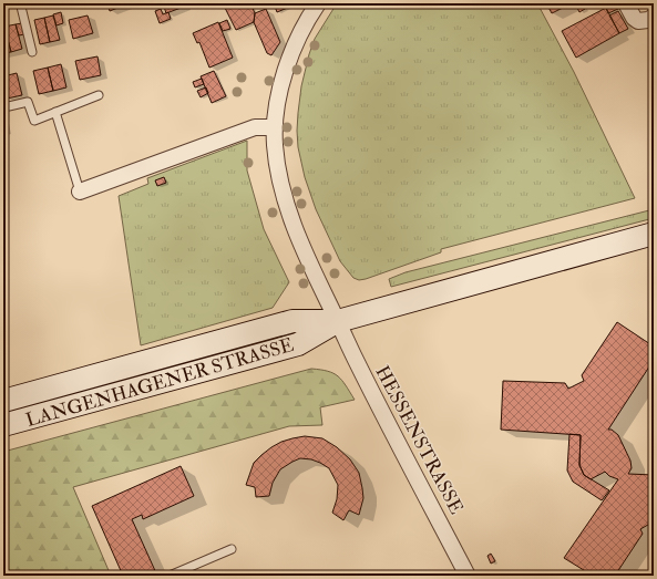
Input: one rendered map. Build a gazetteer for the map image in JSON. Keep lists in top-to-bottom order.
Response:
{
  "streets": {
    "main road": ["LANGENHAGENER STRASSE"],
    "street": ["HESSENSTRASSE"]
  },
  "crossings": [
    ["LANGENHAGENER STRASSE", "HESSENSTRASSE"]
  ]
}
